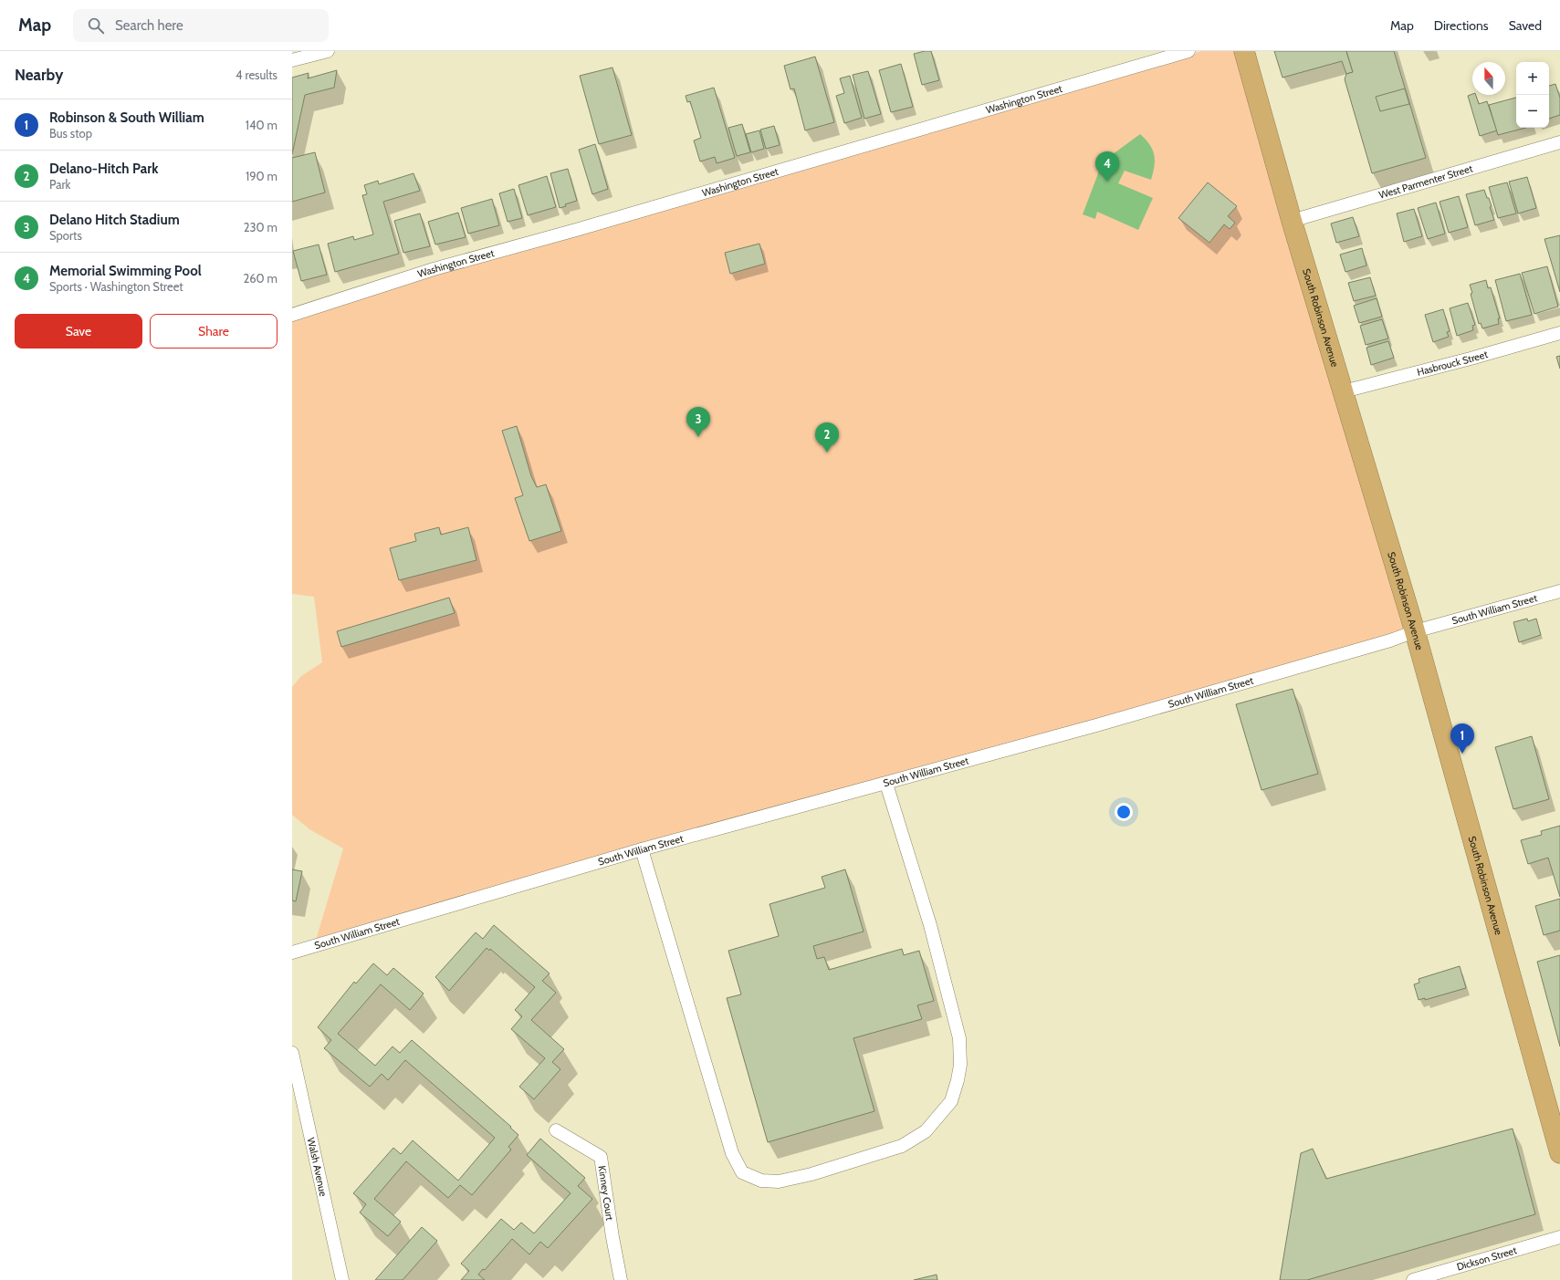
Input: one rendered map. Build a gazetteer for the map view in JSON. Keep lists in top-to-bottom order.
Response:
{
  "streets": {
    "highway": ["South Robinson Avenue"],
    "street": [
      "Washington Street",
      "West Parmenter Street",
      "Hasbrouck Street",
      "South William Street",
      "Walsh Avenue",
      "Kinney Court",
      "Dickson Street"
    ]
  },
  "crossings": [
    ["West Parmenter Street", "South Robinson Avenue"],
    ["South Robinson Avenue", "Hasbrouck Street"],
    ["South Robinson Avenue", "South William Street"]
  ],
  "north": "top",
  "page": {
    "header": "Map",
    "search": "Search here",
    "nav": ["Map", "Directions", "Saved"],
    "heading": ["Nearby", "4 results"],
    "map_buttons": ["+", "−"],
    "list": [
      {
        "mark": "1",
        "name": "Robinson & South William",
        "note": "Bus stop",
        "value": "140 m"
      },
      {
        "mark": "2",
        "name": "Delano-Hitch Park",
        "note": "Park",
        "value": "190 m"
      },
      {
        "mark": "3",
        "name": "Delano Hitch Stadium",
        "note": "Sports",
        "value": "230 m"
      },
      {
        "mark": "4",
        "name": "Memorial Swimming Pool",
        "note": "Sports · Washington Street",
        "value": "260 m"
      }
    ],
    "pins": [
      "4",
      "3",
      "2",
      "1"
    ],
    "buttons": ["Save", "Share"]
  }
}
